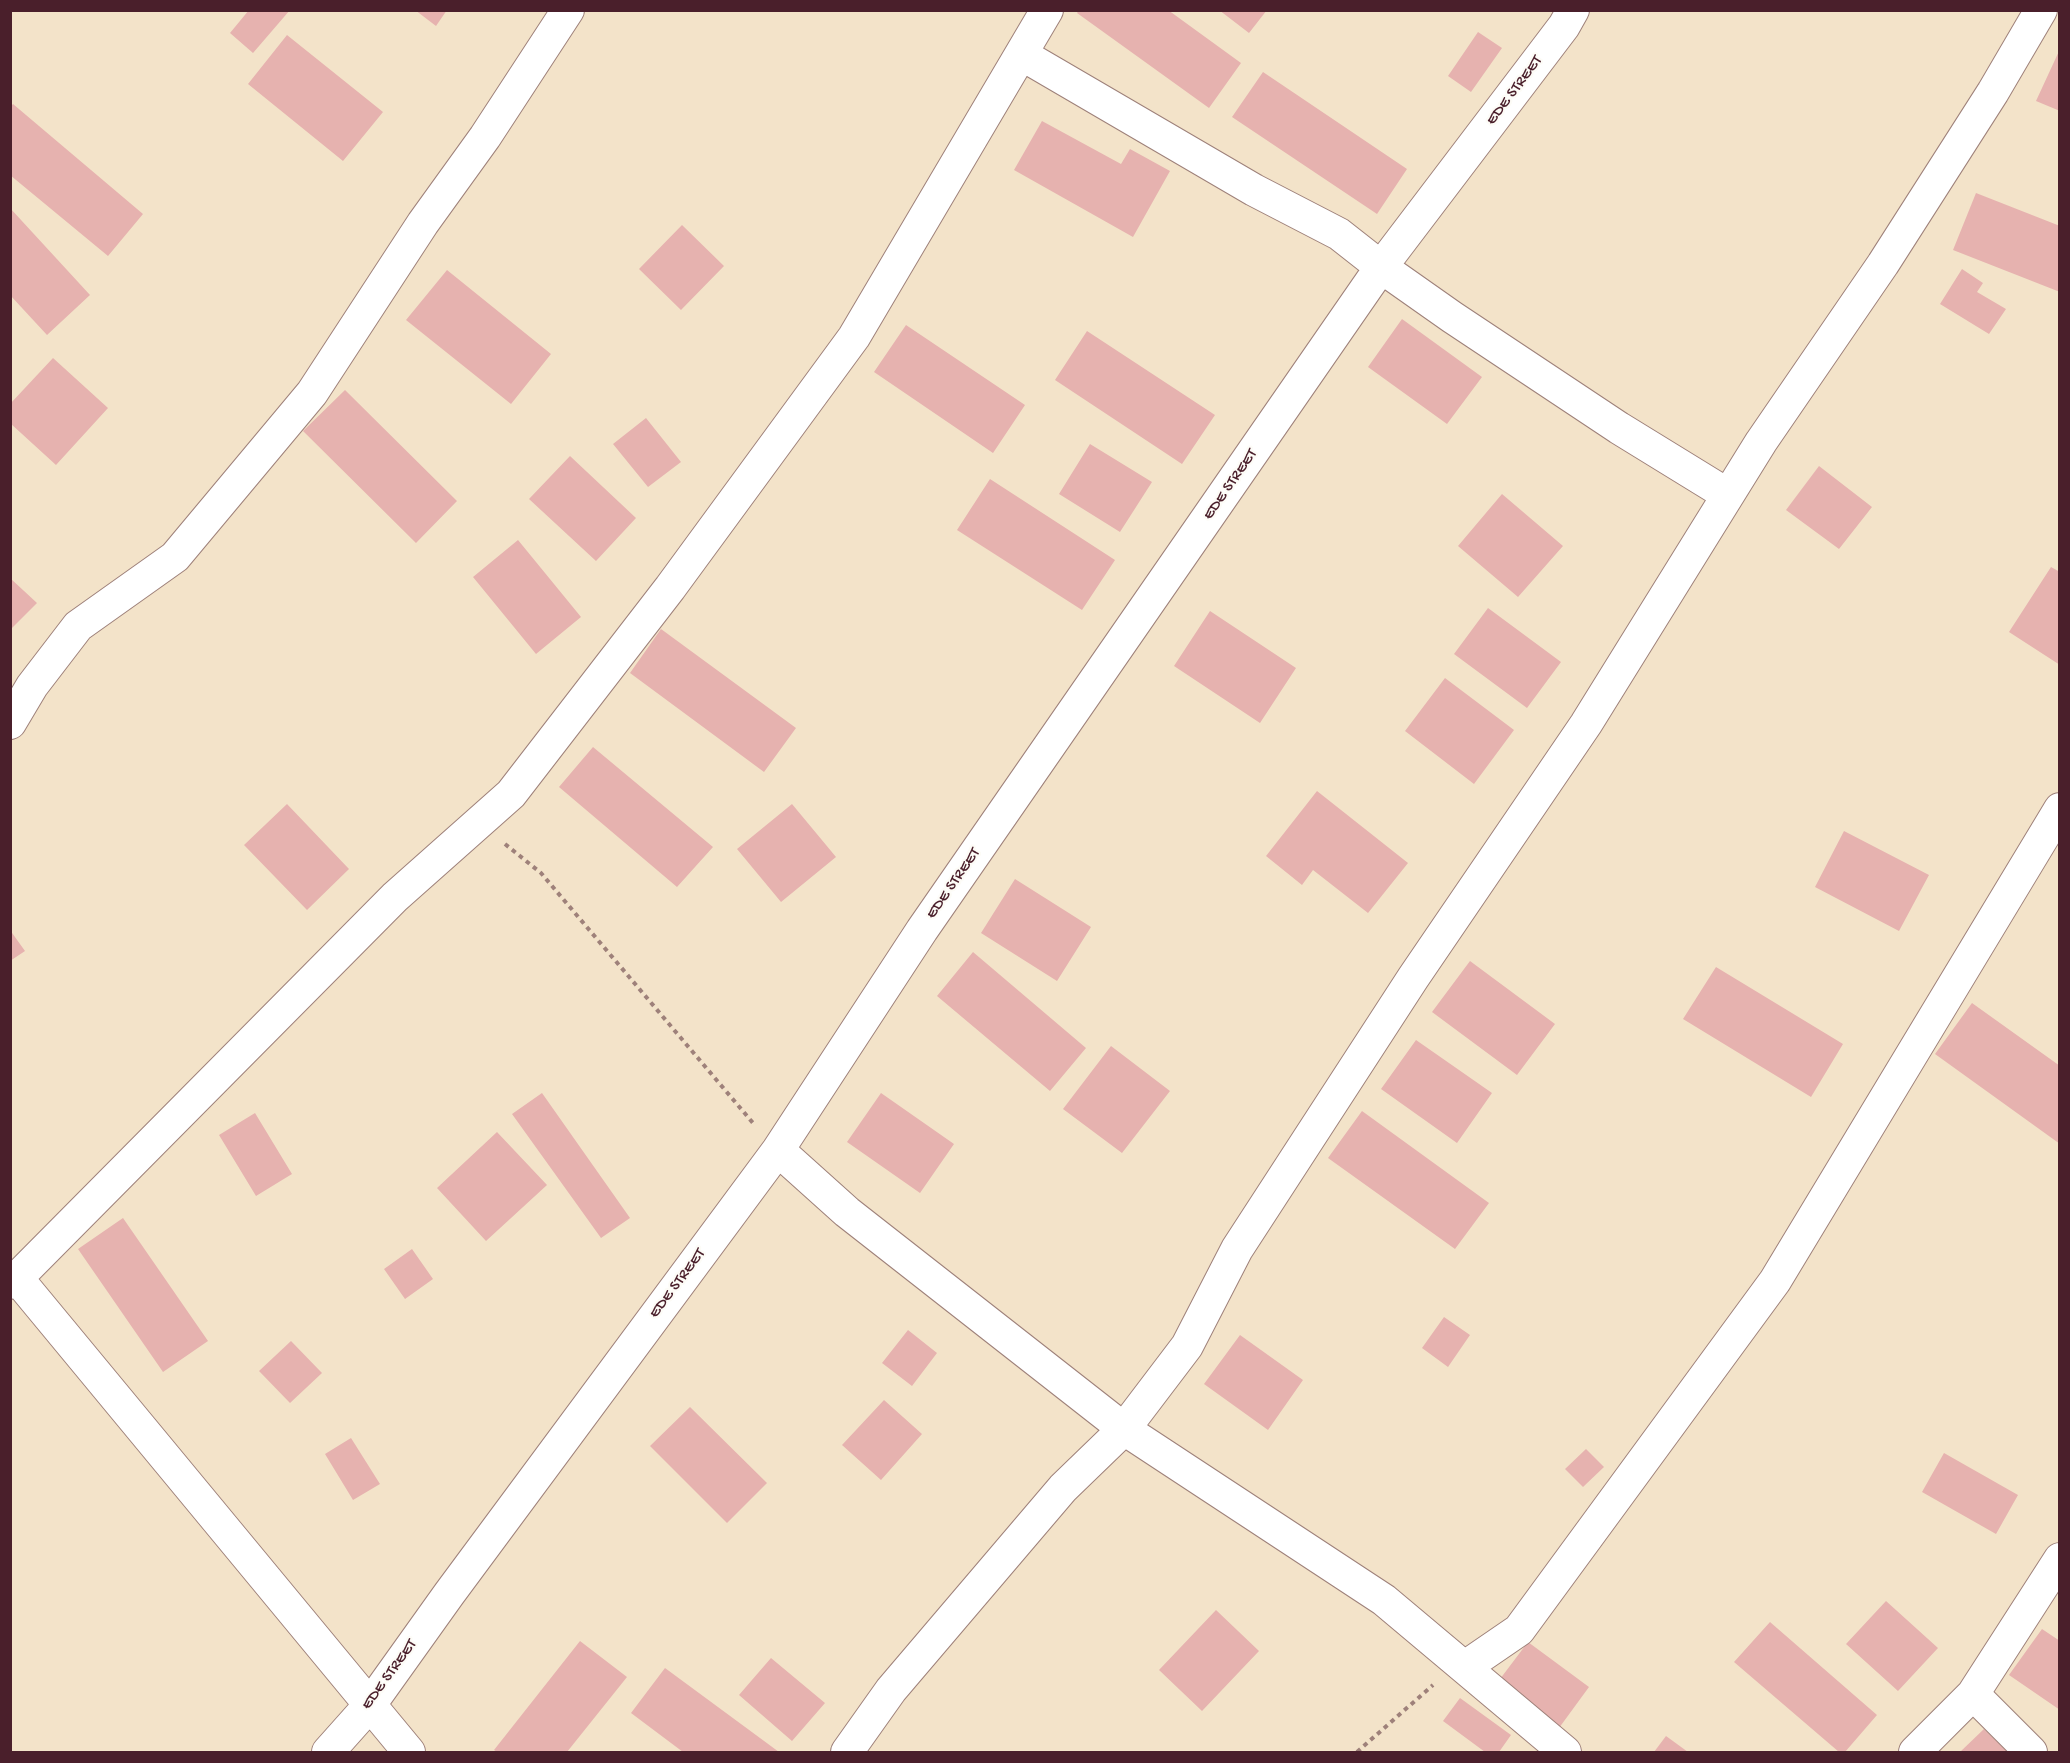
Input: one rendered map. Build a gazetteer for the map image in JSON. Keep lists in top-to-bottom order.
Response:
{
  "streets": {
    "street": ["EDE STREET"]
  }
}
